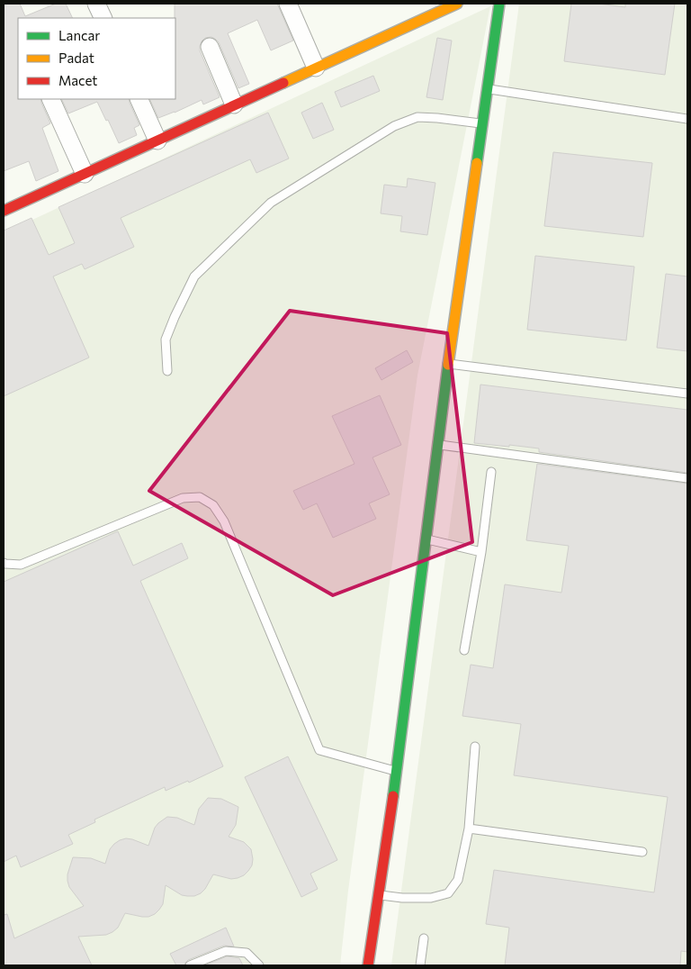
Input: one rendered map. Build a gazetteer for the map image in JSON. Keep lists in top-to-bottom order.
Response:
{
  "legend": ["Lancar", "Padat", "Macet"]
}
